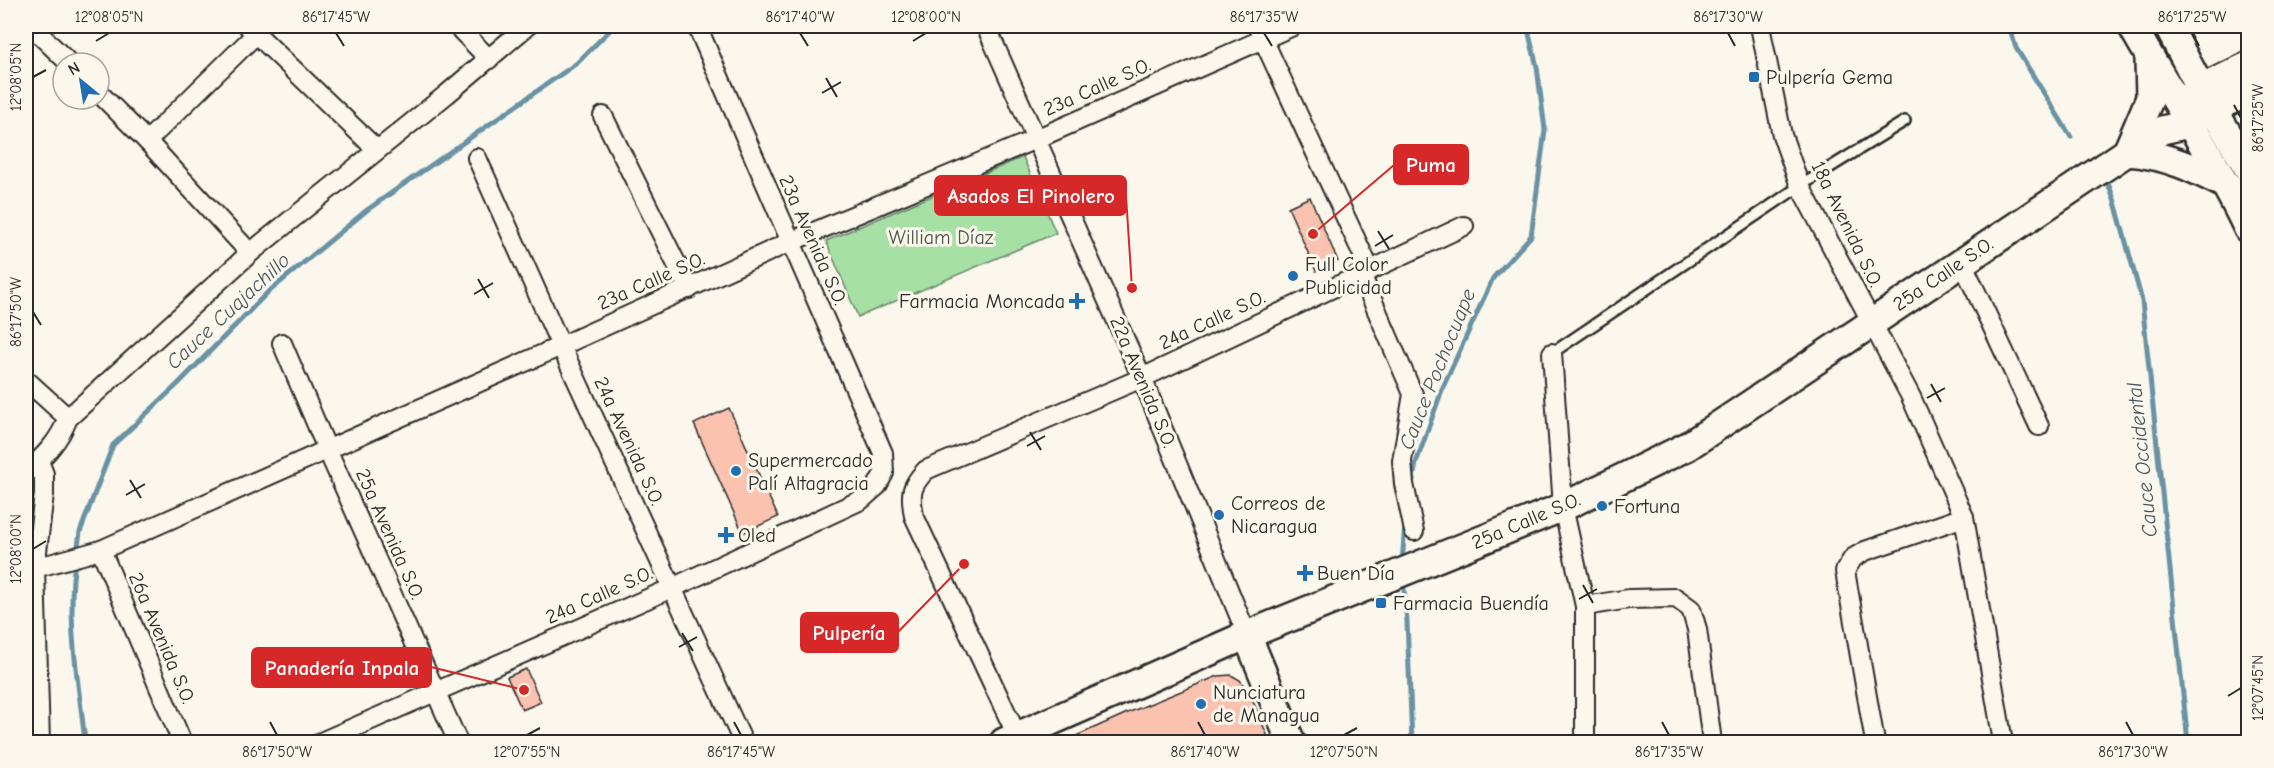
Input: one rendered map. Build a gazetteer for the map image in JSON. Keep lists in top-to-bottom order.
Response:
{
  "streets": {
    "street": [
      "23a Calle S.O.",
      "18a Avenida S.O.",
      "23a Avenida S.O.",
      "25a Calle S.O.",
      "24a Calle S.O.",
      "22a Avenida S.O.",
      "24a Avenida S.O.",
      "25a Avenida S.O.",
      "26a Avenida S.O."
    ]
  },
  "crossings": [
    ["23a Calle S.O.", "23a Avenida S.O."],
    ["23a Calle S.O.", "22a Avenida S.O."],
    ["23a Calle S.O.", "24a Avenida S.O."],
    ["23a Calle S.O.", "25a Avenida S.O."],
    ["23a Calle S.O.", "26a Avenida S.O."],
    ["18a Avenida S.O.", "25a Calle S.O."],
    ["23a Avenida S.O.", "24a Calle S.O."],
    ["25a Calle S.O.", "24a Calle S.O."],
    ["25a Calle S.O.", "22a Avenida S.O."],
    ["24a Calle S.O.", "22a Avenida S.O."],
    ["24a Calle S.O.", "24a Avenida S.O."],
    ["24a Calle S.O.", "25a Avenida S.O."]
  ],
  "water": ["Cauce Cuajachillo", "Cauce Pochocuape", "Cauce Occidental"],
  "parks": ["William Díaz"],
  "places": {
    "transit": ["Pulpería Gema", "Farmacia Buendía"],
    "other": [
      "Puma",
      "Full Color Publicidad",
      "Asados El Pinolero",
      "Supermercado Palí Altagracia",
      "Fortuna",
      "Correos de Nicaragua",
      "Pulpería",
      "Panadería Inpala",
      "Nunciatura de Managua"
    ],
    "health": ["Farmacia Moncada", "Oled", "Buen Día"]
  },
  "north": "top left",
  "coordinates": [
    "12°08'05\"N",
    "86°17'45\"W",
    "86°17'40\"W",
    "12°08'00\"N",
    "86°17'35\"W",
    "86°17'30\"W",
    "86°17'25\"W",
    "86°17'50\"W",
    "12°07'45\"N",
    "12°07'55\"N",
    "12°07'50\"N"
  ]
}
